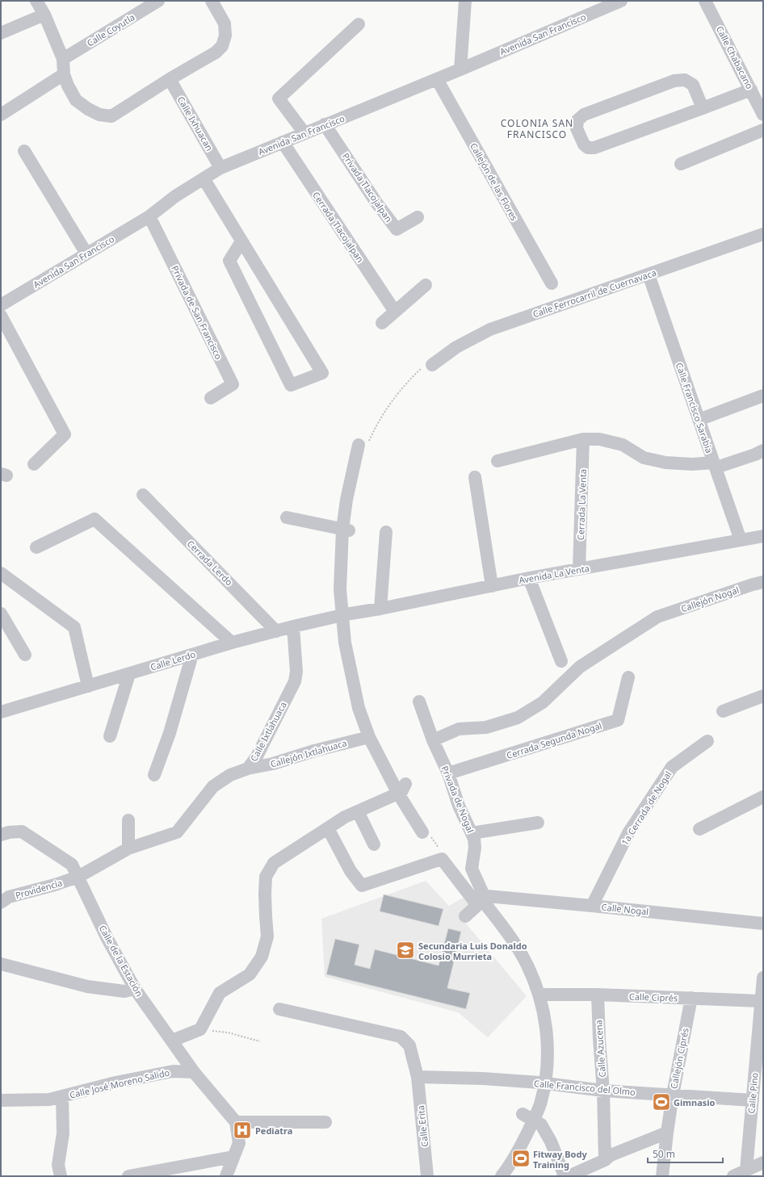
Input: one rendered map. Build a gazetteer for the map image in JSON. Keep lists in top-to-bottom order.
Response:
{
  "streets": {
    "street": [
      "Calle Coyutla",
      "Avenida San Francisco",
      "Calle Chabacano",
      "Calle Ixhuacan",
      "Callejón de las Flores",
      "Privada Tlacojalpan",
      "Cerrada Tlacojalpan",
      "Calle Ferrocarril de Cuernavaca",
      "Privada de San Francisco",
      "Calle Francisco Sarabia",
      "Cerrada La Venta",
      "Cerrada Lerdo",
      "Avenida La Venta",
      "Callejón Nogal",
      "Calle Lerdo",
      "Calle Ixtlahuaca",
      "Cerrada Segunda Nogal",
      "Callejón Ixtlahuaca",
      "Privada de Nogal",
      "1a Cerrada de Nogal",
      "Providencia",
      "Calle Nogal",
      "Calle de la Estación",
      "Calle Ciprés",
      "Calle Azucena",
      "Callejón Ciprés",
      "Calle José Moreno Salido",
      "Calle Francisco del Olmo",
      "Calle Pino",
      "Calle Erita"
    ]
  },
  "crossings": [
    ["Avenida San Francisco", "Calle Ixhuacan"],
    ["Avenida San Francisco", "Callejón de las Flores"],
    ["Avenida San Francisco", "Privada Tlacojalpan"],
    ["Avenida San Francisco", "Cerrada Tlacojalpan"],
    ["Avenida San Francisco", "Privada de San Francisco"],
    ["Calle Ferrocarril de Cuernavaca", "Calle Francisco Sarabia"],
    ["Calle Francisco Sarabia", "Avenida La Venta"],
    ["Cerrada La Venta", "Avenida La Venta"],
    ["Cerrada Lerdo", "Calle Lerdo"],
    ["Avenida La Venta", "Calle Lerdo"],
    ["Callejón Nogal", "Privada de Nogal"],
    ["Calle Lerdo", "Calle Ixtlahuaca"],
    ["Calle Ixtlahuaca", "Callejón Ixtlahuaca"],
    ["Calle Ixtlahuaca", "Providencia"],
    ["Calle Ixtlahuaca", "Calle de la Estación"],
    ["Cerrada Segunda Nogal", "Privada de Nogal"],
    ["Privada de Nogal", "Calle Nogal"],
    ["1a Cerrada de Nogal", "Calle Nogal"],
    ["Providencia", "Calle de la Estación"],
    ["Calle de la Estación", "Calle José Moreno Salido"],
    ["Calle Ciprés", "Calle Azucena"],
    ["Calle Ciprés", "Callejón Ciprés"],
    ["Calle Ciprés", "Calle Pino"],
    ["Calle Azucena", "Calle Francisco del Olmo"],
    ["Callejón Ciprés", "Calle Francisco del Olmo"],
    ["Calle Francisco del Olmo", "Calle Pino"],
    ["Calle Francisco del Olmo", "Calle Erita"]
  ],
  "districts": ["COLONIA SAN FRANCISCO"],
  "places": {
    "school or university": ["Secundaria Luis Donaldo Colosio Murrieta"],
    "sports": ["Gimnasio", "Fitway Body Training"],
    "hospital": ["Pediatra"]
  },
  "scale_bar": "50 m"
}
